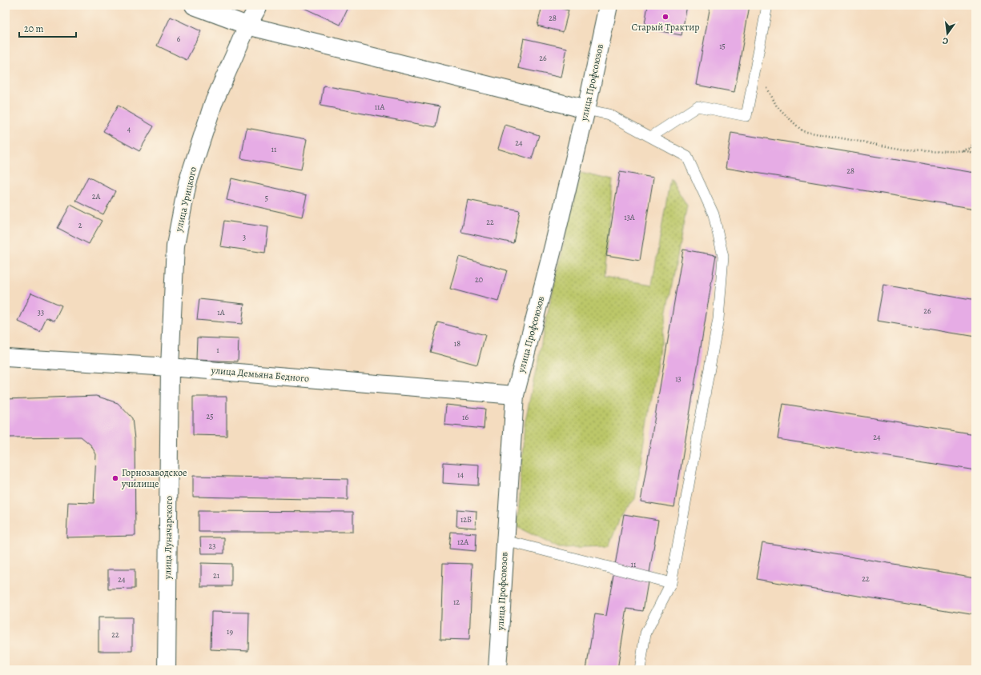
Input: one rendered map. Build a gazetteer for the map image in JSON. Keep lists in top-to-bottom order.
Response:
{
  "streets": {
    "street": [
      "улица Профсоюзов",
      "улица Урицкого",
      "улица Демьяна Бедного",
      "улица Луначарского"
    ]
  },
  "crossings": [
    ["улица Профсоюзов", "улица Демьяна Бедного"],
    ["улица Урицкого", "улица Демьяна Бедного"],
    ["улица Урицкого", "улица Луначарского"],
    ["улица Демьяна Бедного", "улица Луначарского"]
  ],
  "places": ["Старый Трактир", "Горнозаводское училище"],
  "house_numbers": [
    "28",
    "6",
    "15",
    "26",
    "11А",
    "4",
    "24",
    "11",
    "28",
    "2А",
    "5",
    "13А",
    "22",
    "2",
    "3",
    "20",
    "26",
    "33",
    "1А",
    "18",
    "1",
    "13",
    "25",
    "16",
    "24",
    "14",
    "12Б",
    "12А",
    "23",
    "11",
    "21",
    "22",
    "24",
    "12",
    "19",
    "22"
  ],
  "scale_bar": "20 m",
  "north": "bottom"
}
